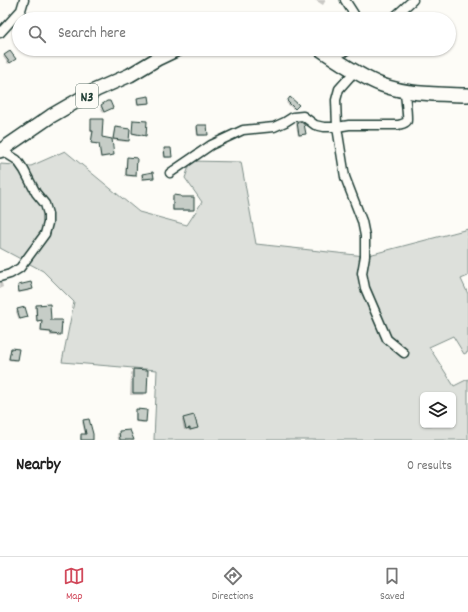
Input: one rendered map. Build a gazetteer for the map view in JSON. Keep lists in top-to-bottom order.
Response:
{
  "streets": {
    "main road": ["N3"]
  },
  "page": {
    "search": "Search here",
    "heading": ["Nearby", "0 results"],
    "nav": ["Map", "Directions", "Saved"]
  }
}
